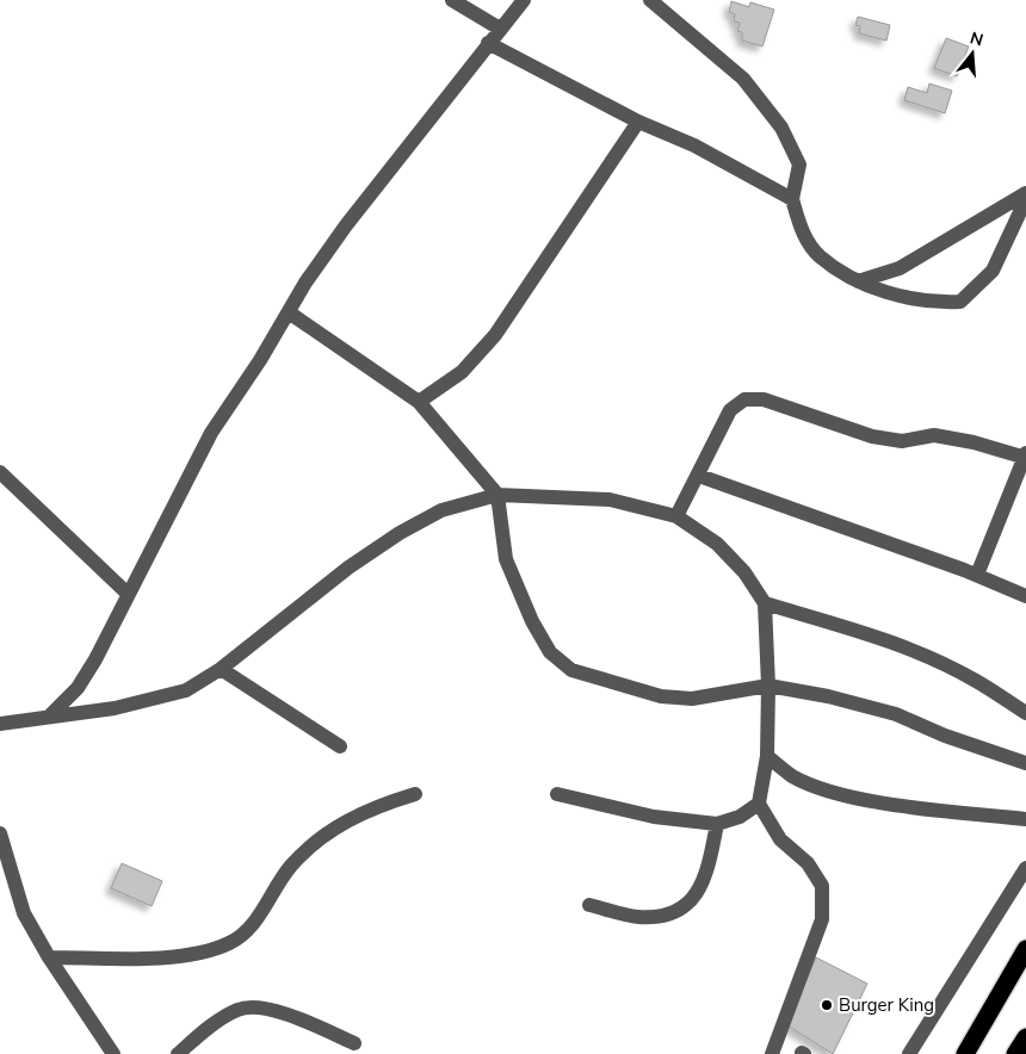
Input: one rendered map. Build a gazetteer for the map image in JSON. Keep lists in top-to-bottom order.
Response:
{
  "places": ["Burger King"],
  "north": "top"
}
